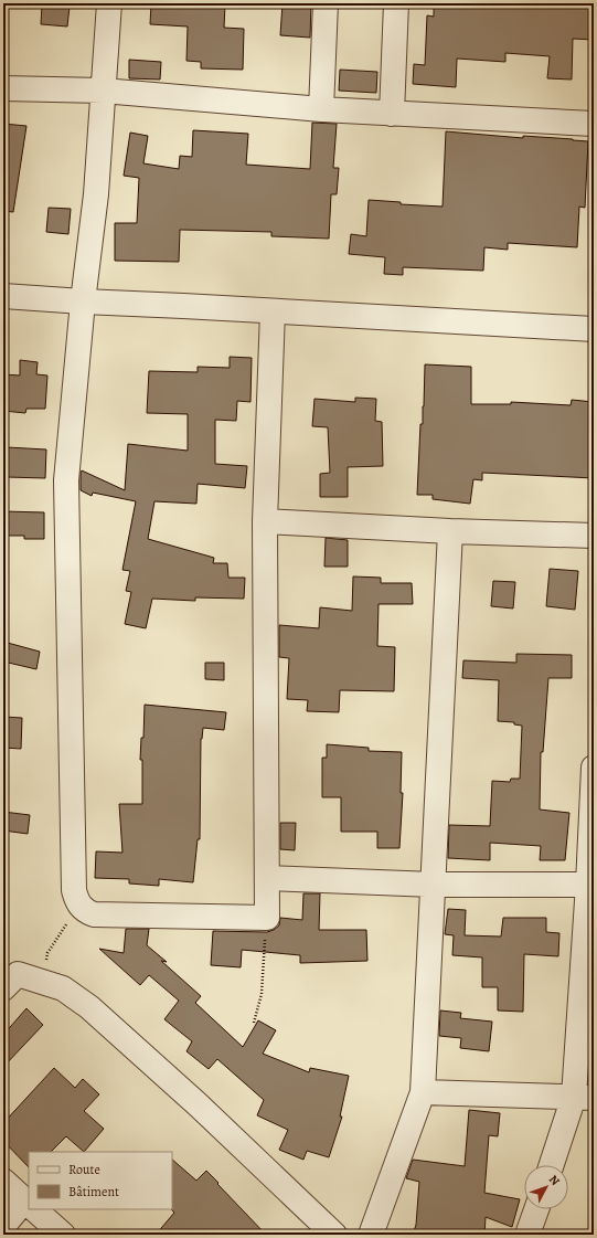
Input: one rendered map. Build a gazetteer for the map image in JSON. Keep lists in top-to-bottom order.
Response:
{
  "legend": ["Route", "Bâtiment"],
  "north": "top right"
}
